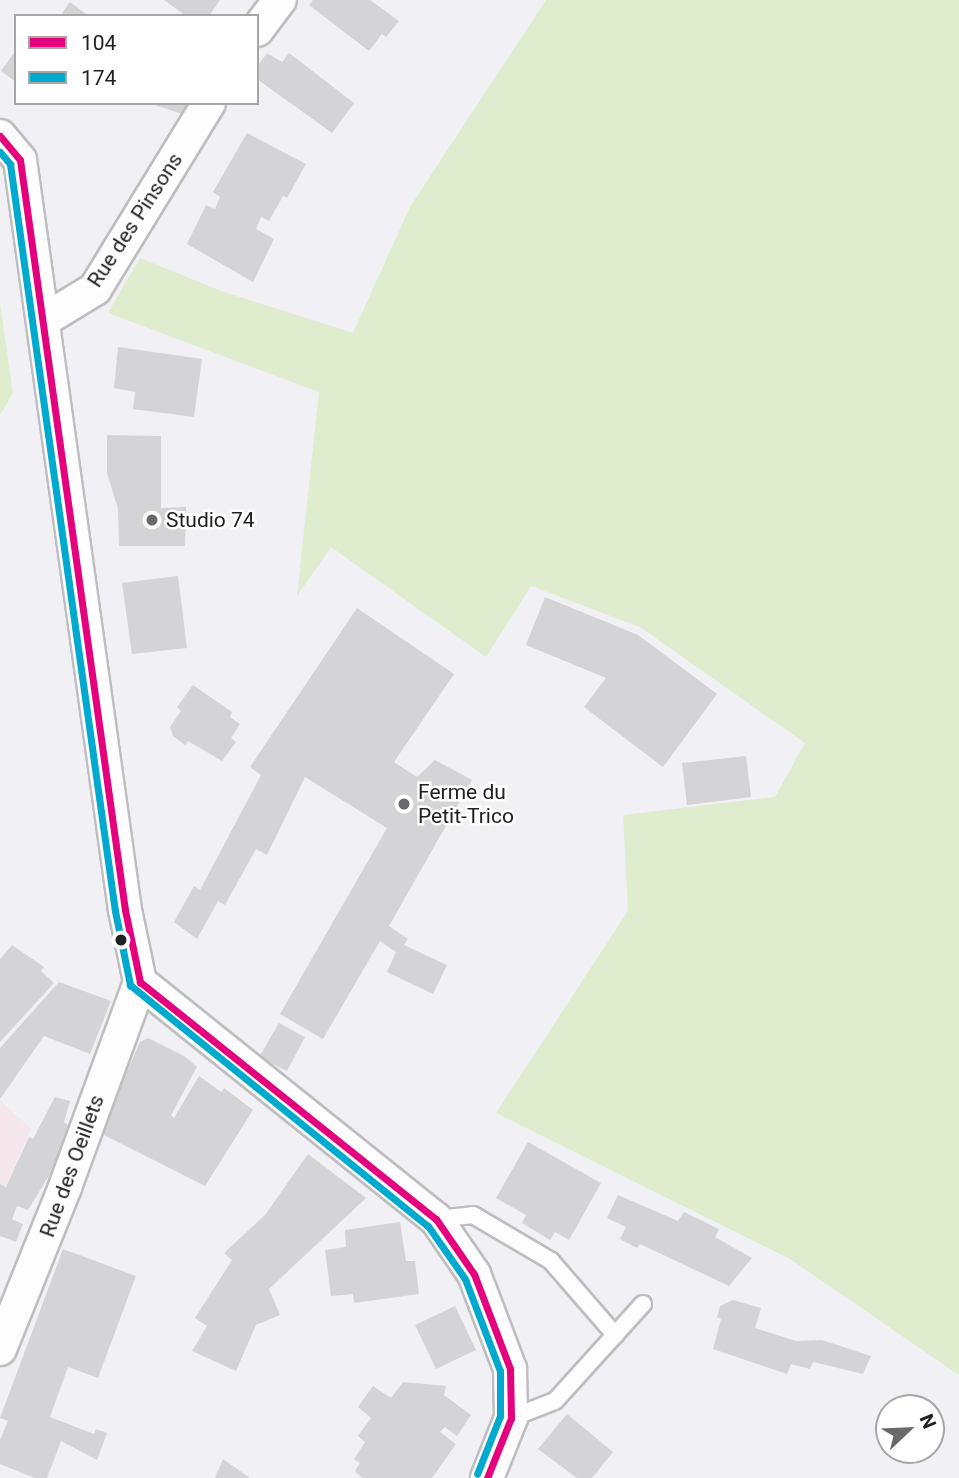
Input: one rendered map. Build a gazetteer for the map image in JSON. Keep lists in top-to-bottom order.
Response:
{
  "streets": {
    "street": ["Rue des Pinsons", "Rue des Oeillets"]
  },
  "places": ["Studio 74", "Ferme du Petit-Trico"],
  "lines": ["transit line 104", "transit line 174"],
  "legend": ["104", "174"],
  "north": "top right"
}
